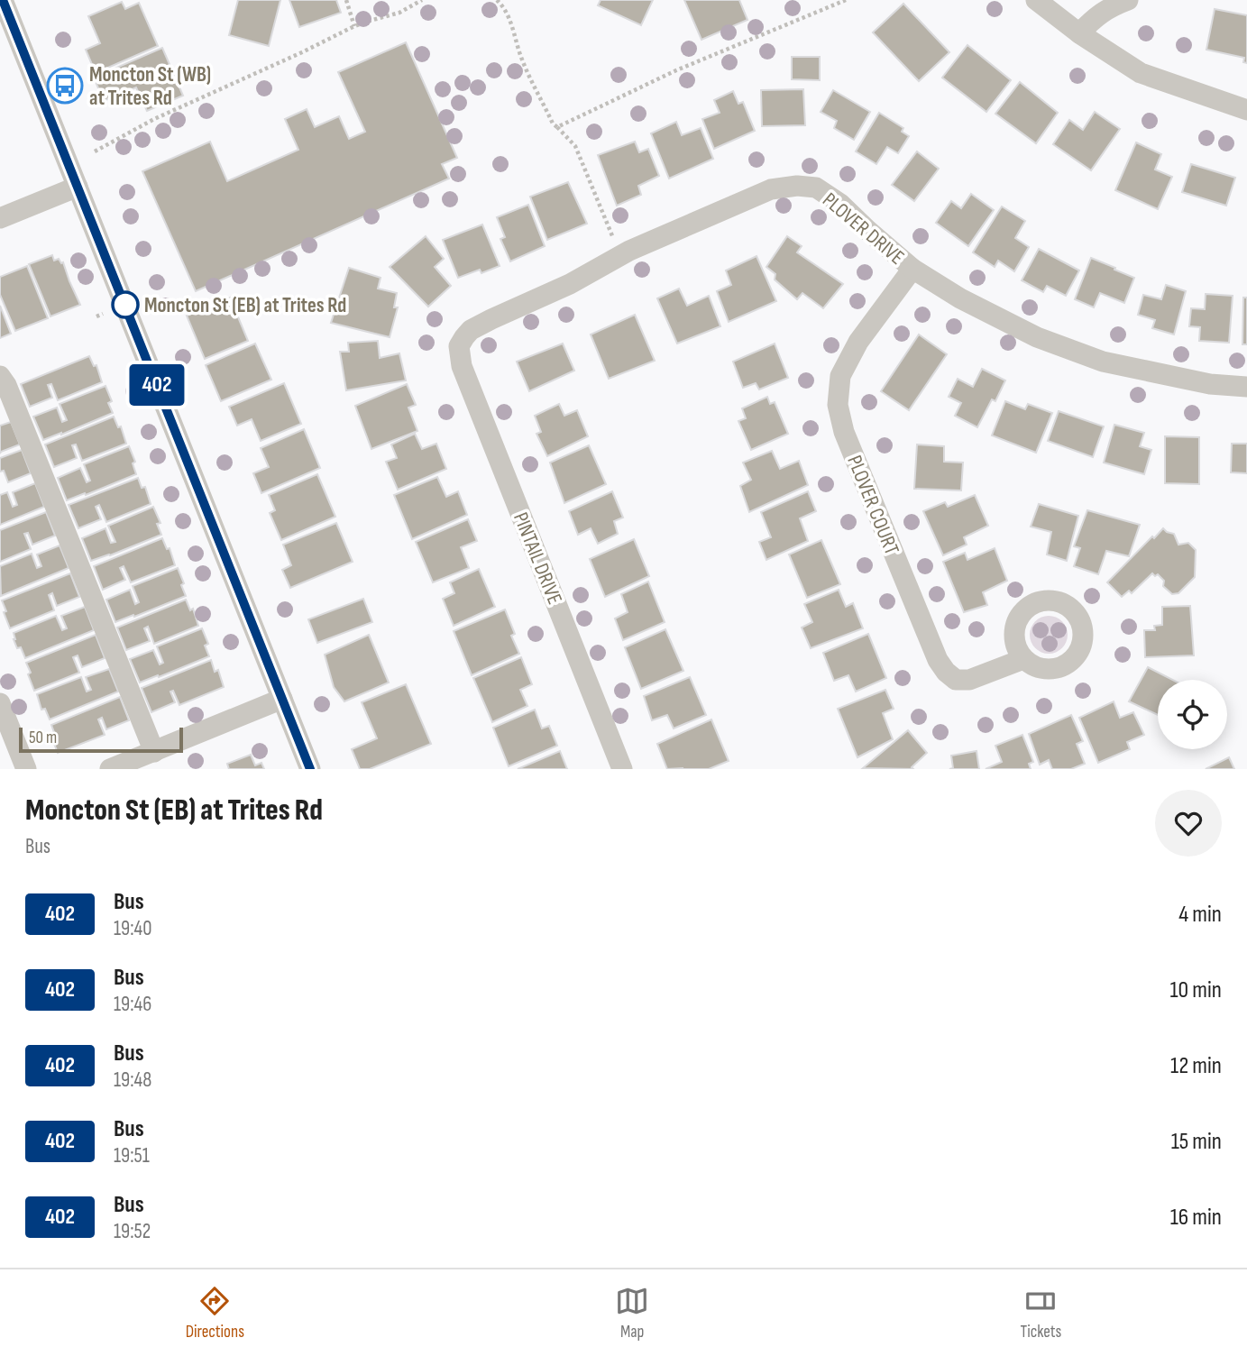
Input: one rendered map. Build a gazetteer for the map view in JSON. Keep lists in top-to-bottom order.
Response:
{
  "streets": {
    "street": ["PLOVER DRIVE", "PLOVER COURT", "PINTAIL DRIVE"]
  },
  "crossings": [
    ["PLOVER DRIVE", "PLOVER COURT"],
    ["PLOVER DRIVE", "PINTAIL DRIVE"]
  ],
  "places": {
    "bus stop": ["Moncton St (WB) at Trites Rd"],
    "other": ["Moncton St (EB) at Trites Rd"]
  },
  "lines": ["bus line 402"],
  "scale_bar": "50 m",
  "page": {
    "on_map": "402",
    "scale": "50 m",
    "heading": ["Moncton St (EB) at Trites Rd", "Bus"],
    "list": [
      {
        "mark": "402",
        "name": "Bus",
        "note": "19:40",
        "value": "4 min"
      },
      {
        "mark": "402",
        "name": "Bus",
        "note": "19:46",
        "value": "10 min"
      },
      {
        "mark": "402",
        "name": "Bus",
        "note": "19:48",
        "value": "12 min"
      },
      {
        "mark": "402",
        "name": "Bus",
        "note": "19:51",
        "value": "15 min"
      },
      {
        "mark": "402",
        "name": "Bus",
        "note": "19:52",
        "value": "16 min"
      }
    ],
    "tabs": ["Directions", "Map", "Tickets"]
  }
}
